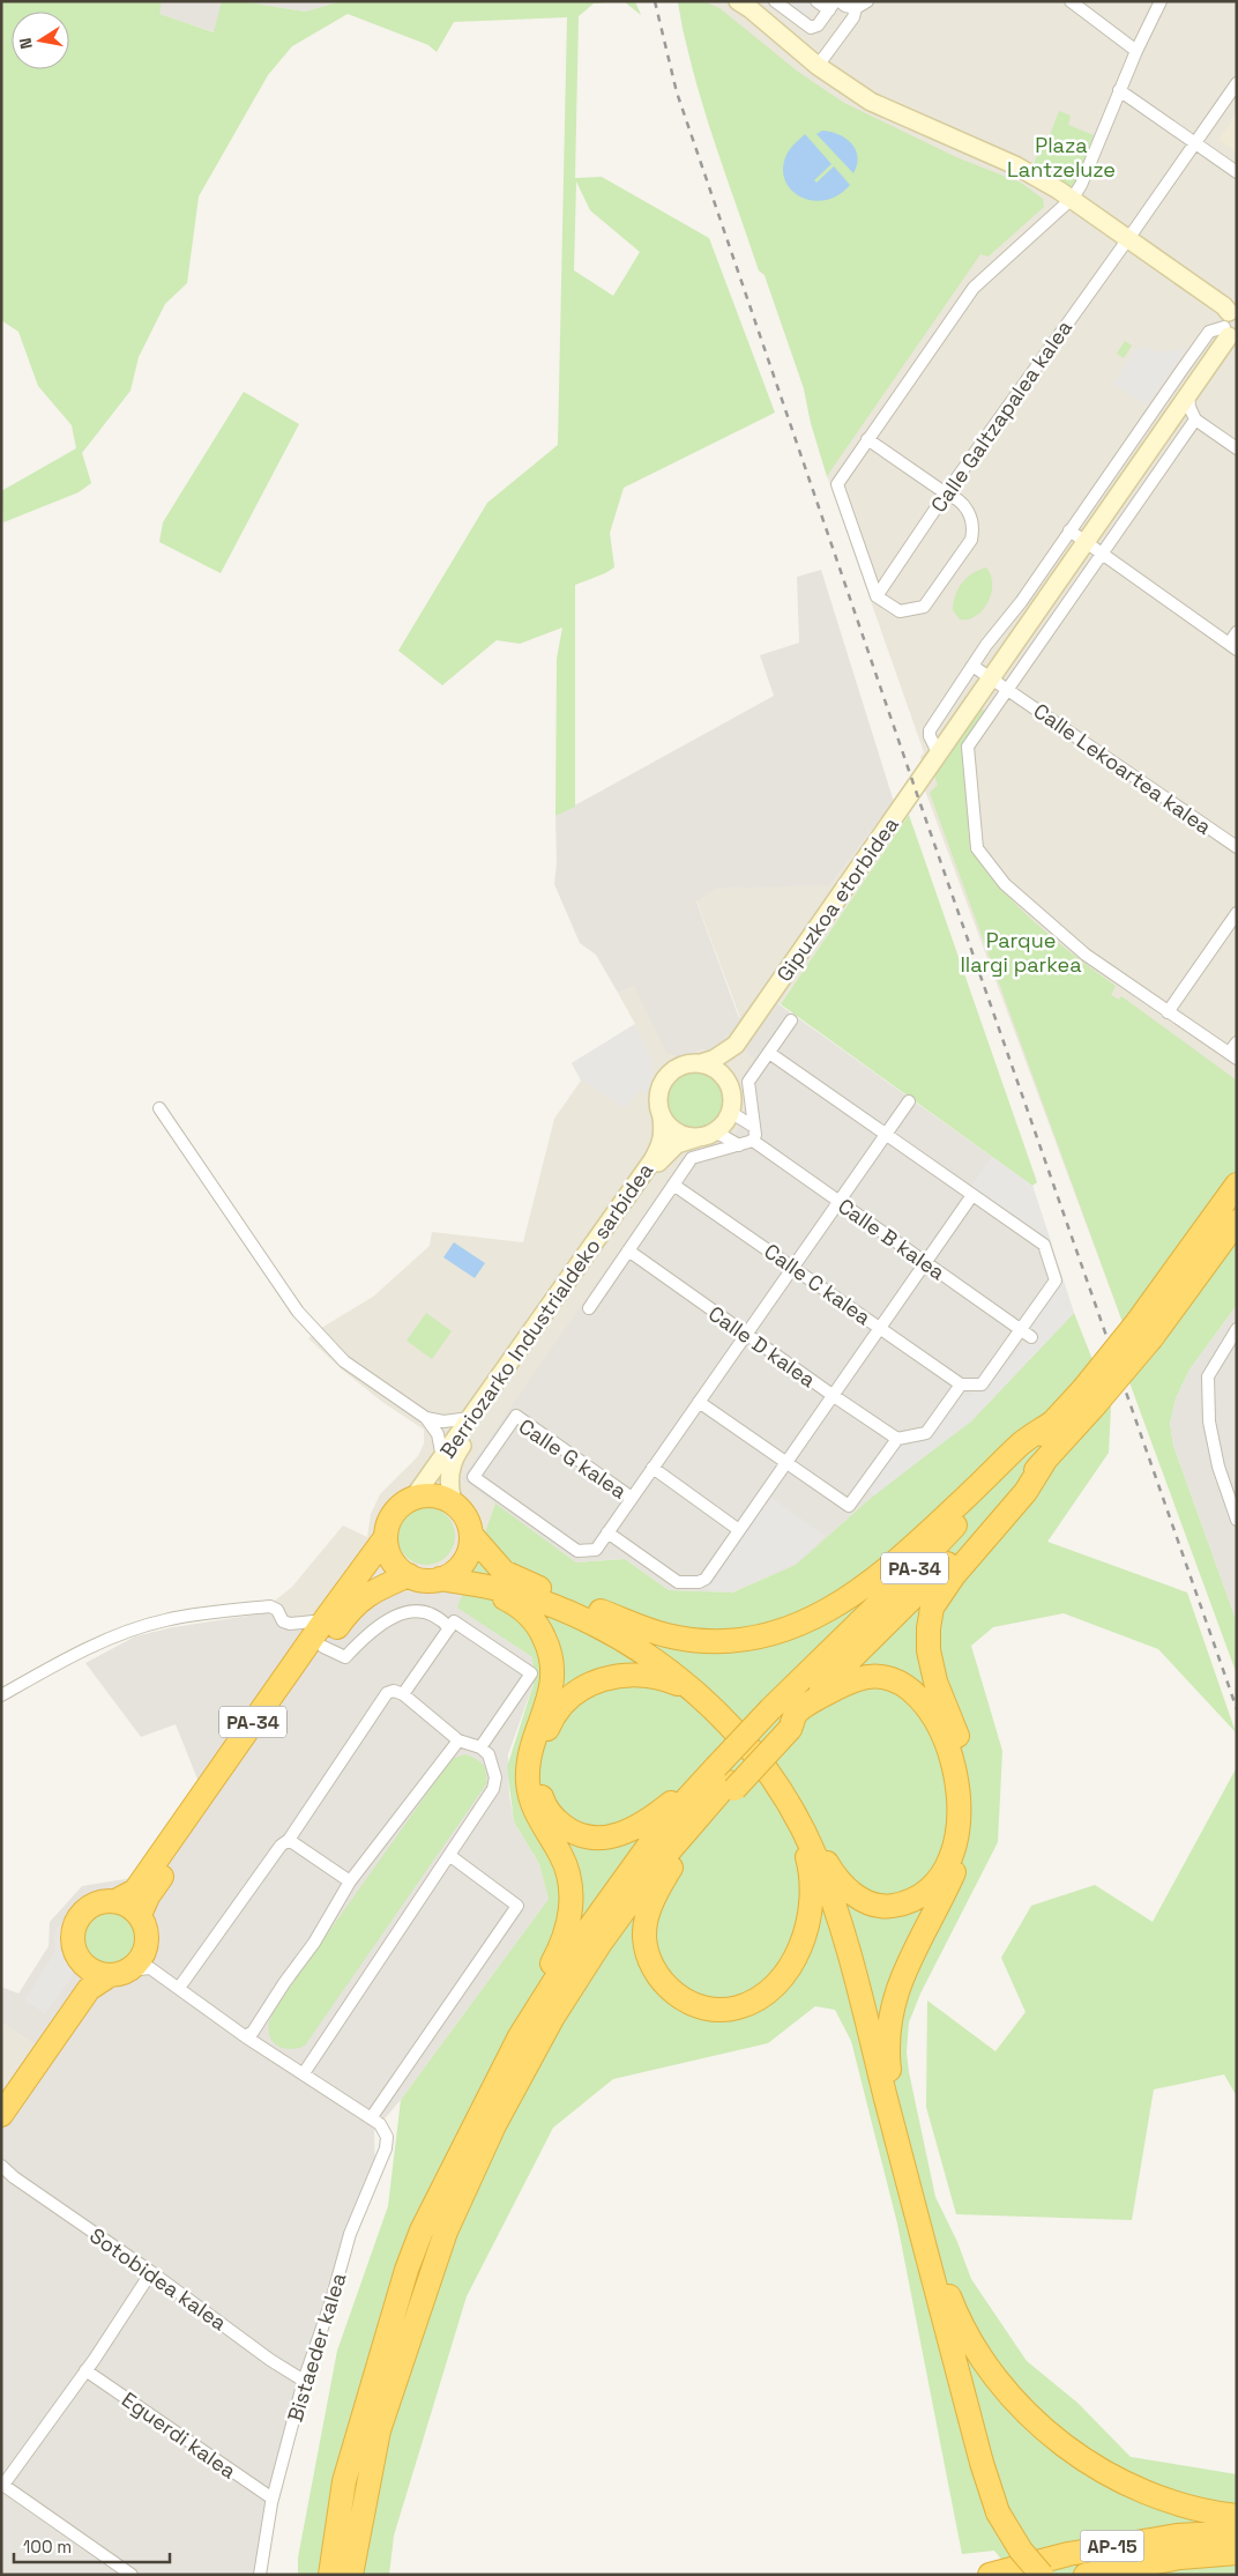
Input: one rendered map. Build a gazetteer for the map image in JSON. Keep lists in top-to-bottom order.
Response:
{
  "streets": {
    "highway": ["PA-34", "AP-15"],
    "main road": ["Gipuzkoa etorbidea", "Berriozarko Industrialdeko sarbidea"],
    "street": [
      "Calle Galtzapalea kalea",
      "Calle Lekoartea kalea",
      "Calle B kalea",
      "Calle C kalea",
      "Calle D kalea",
      "Calle G kalea",
      "Sotobidea kalea",
      "Bistaeder kalea",
      "Eguerdi kalea"
    ]
  },
  "crossings": [
    ["Gipuzkoa etorbidea", "Berriozarko Industrialdeko sarbidea"],
    ["Berriozarko Industrialdeko sarbidea", "PA-34"],
    ["Sotobidea kalea", "Bistaeder kalea"],
    ["Bistaeder kalea", "Eguerdi kalea"]
  ],
  "parks": ["Plaza Lantzeluze", "Parque Ilargi parkea"],
  "scale_bar": "100 m",
  "north": "left"
}
